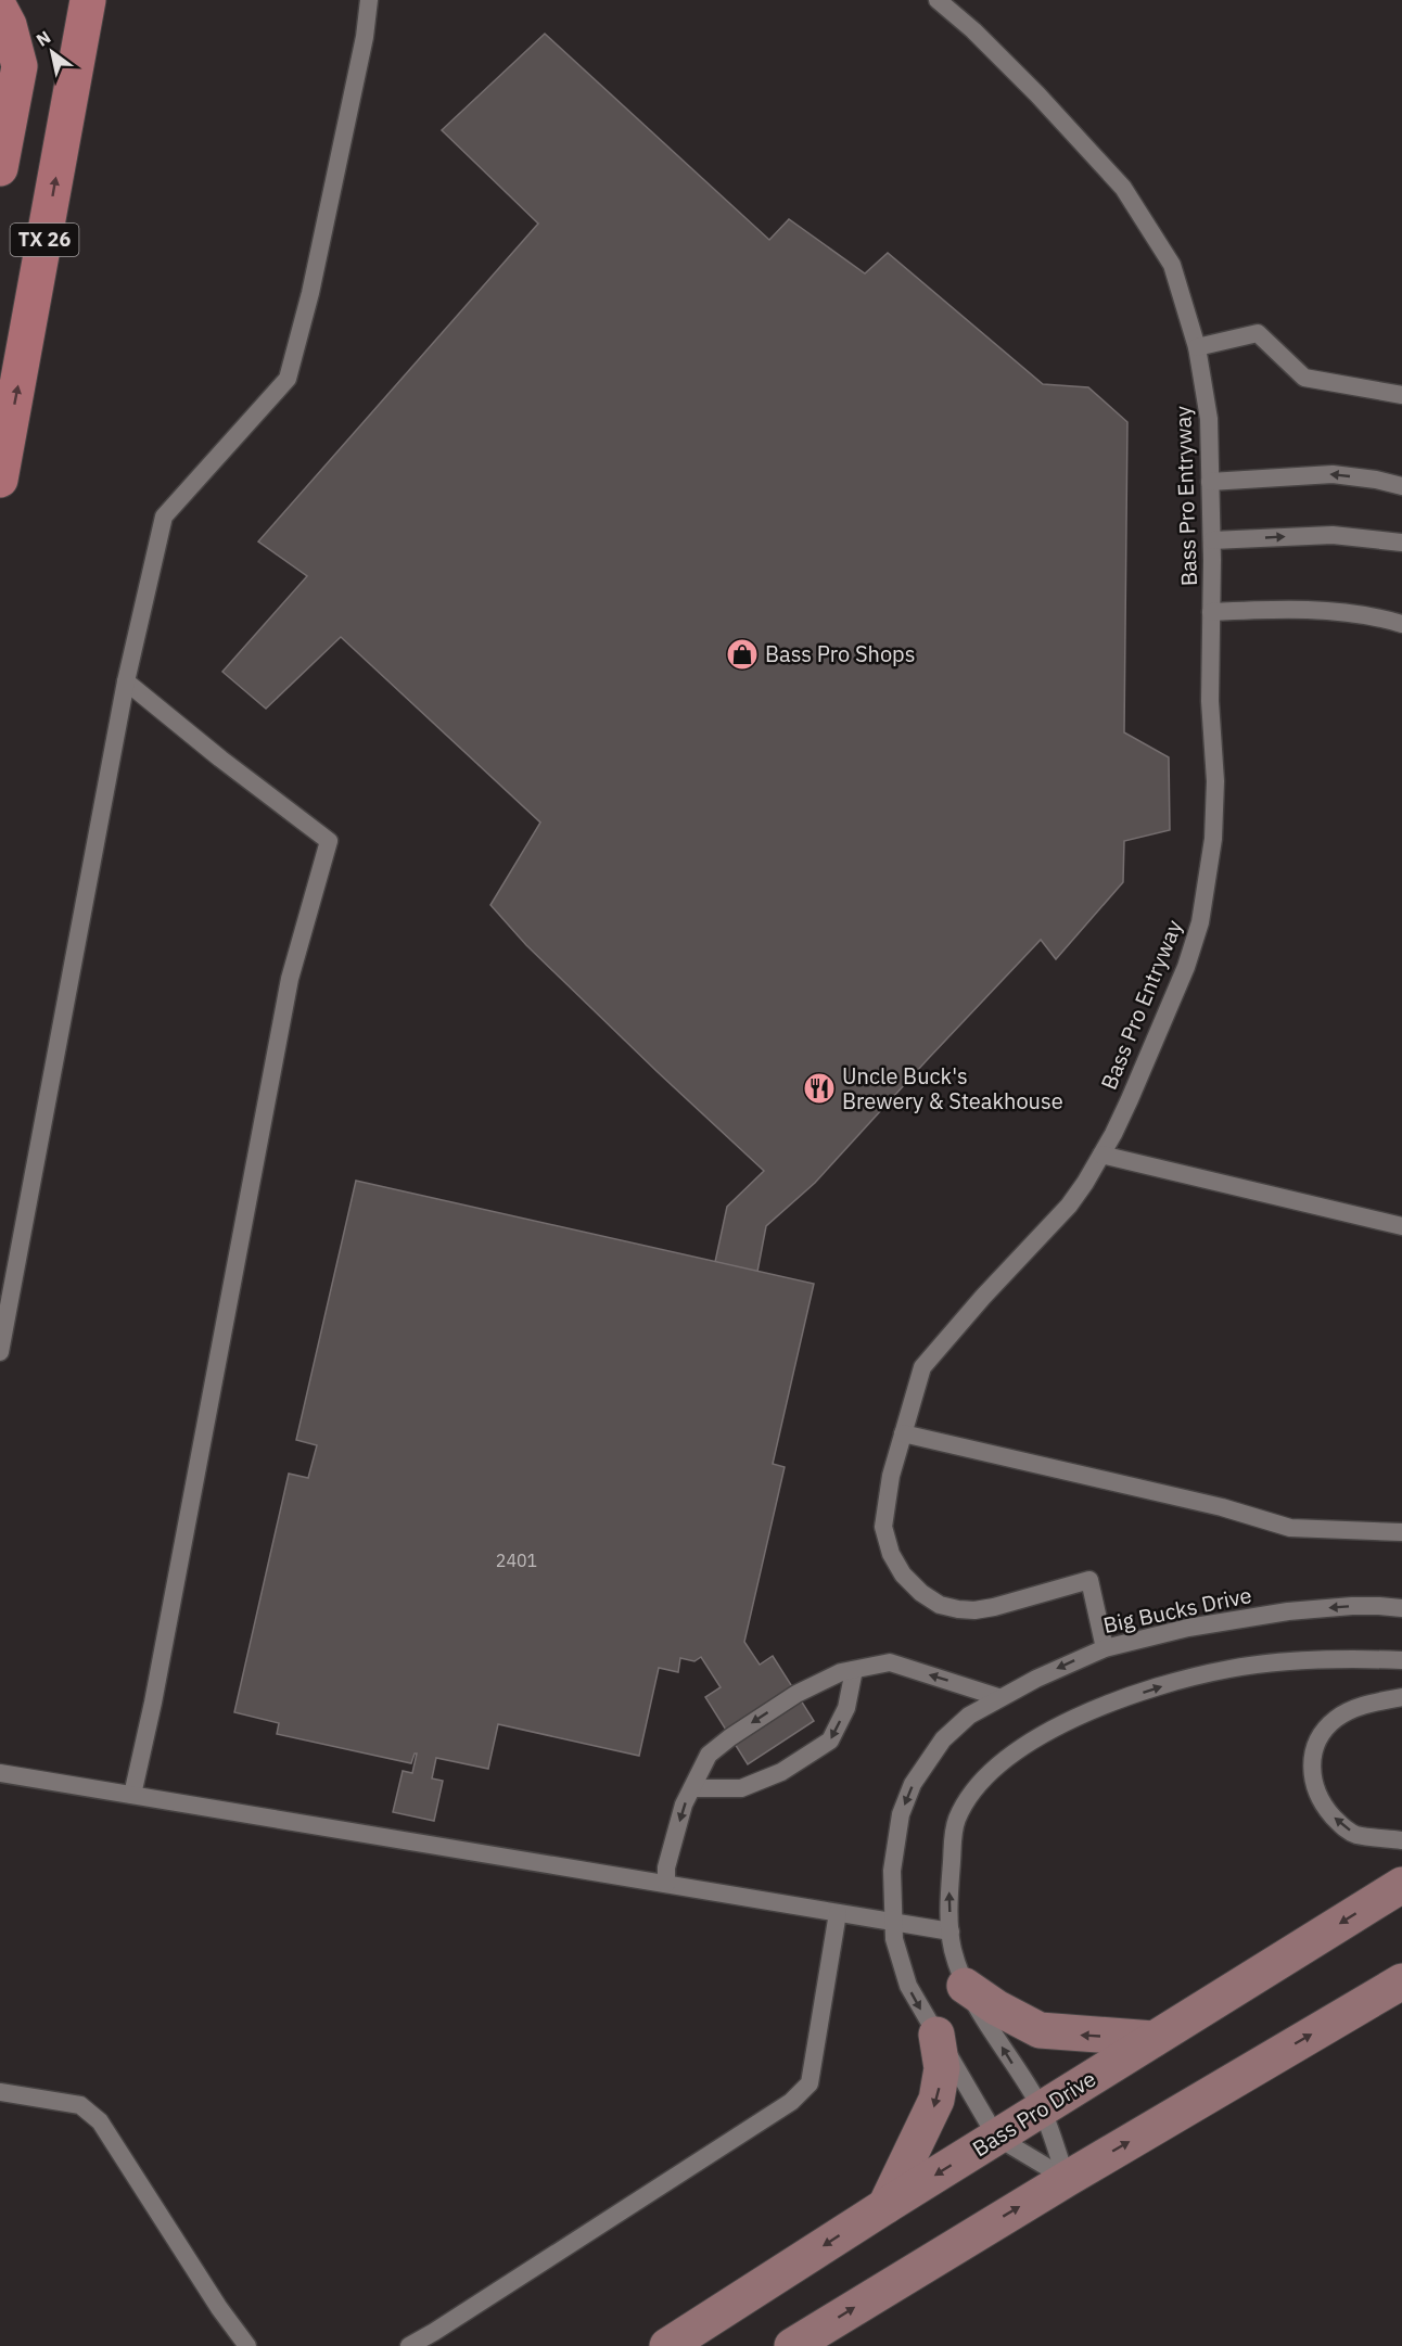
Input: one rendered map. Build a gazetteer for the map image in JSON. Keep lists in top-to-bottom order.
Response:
{
  "streets": {
    "main road": ["TX 26", "Bass Pro Drive"],
    "lane": ["Bass Pro Entryway", "Big Bucks Drive"]
  },
  "crossings": [
    ["Bass Pro Entryway", "Big Bucks Drive"],
    ["Big Bucks Drive", "Bass Pro Drive"]
  ],
  "places": {
    "shop": ["Bass Pro Shops"],
    "restaurant": ["Uncle Buck's Brewery & Steakhouse"]
  },
  "house_numbers": ["2401"],
  "north": "top left"
}
